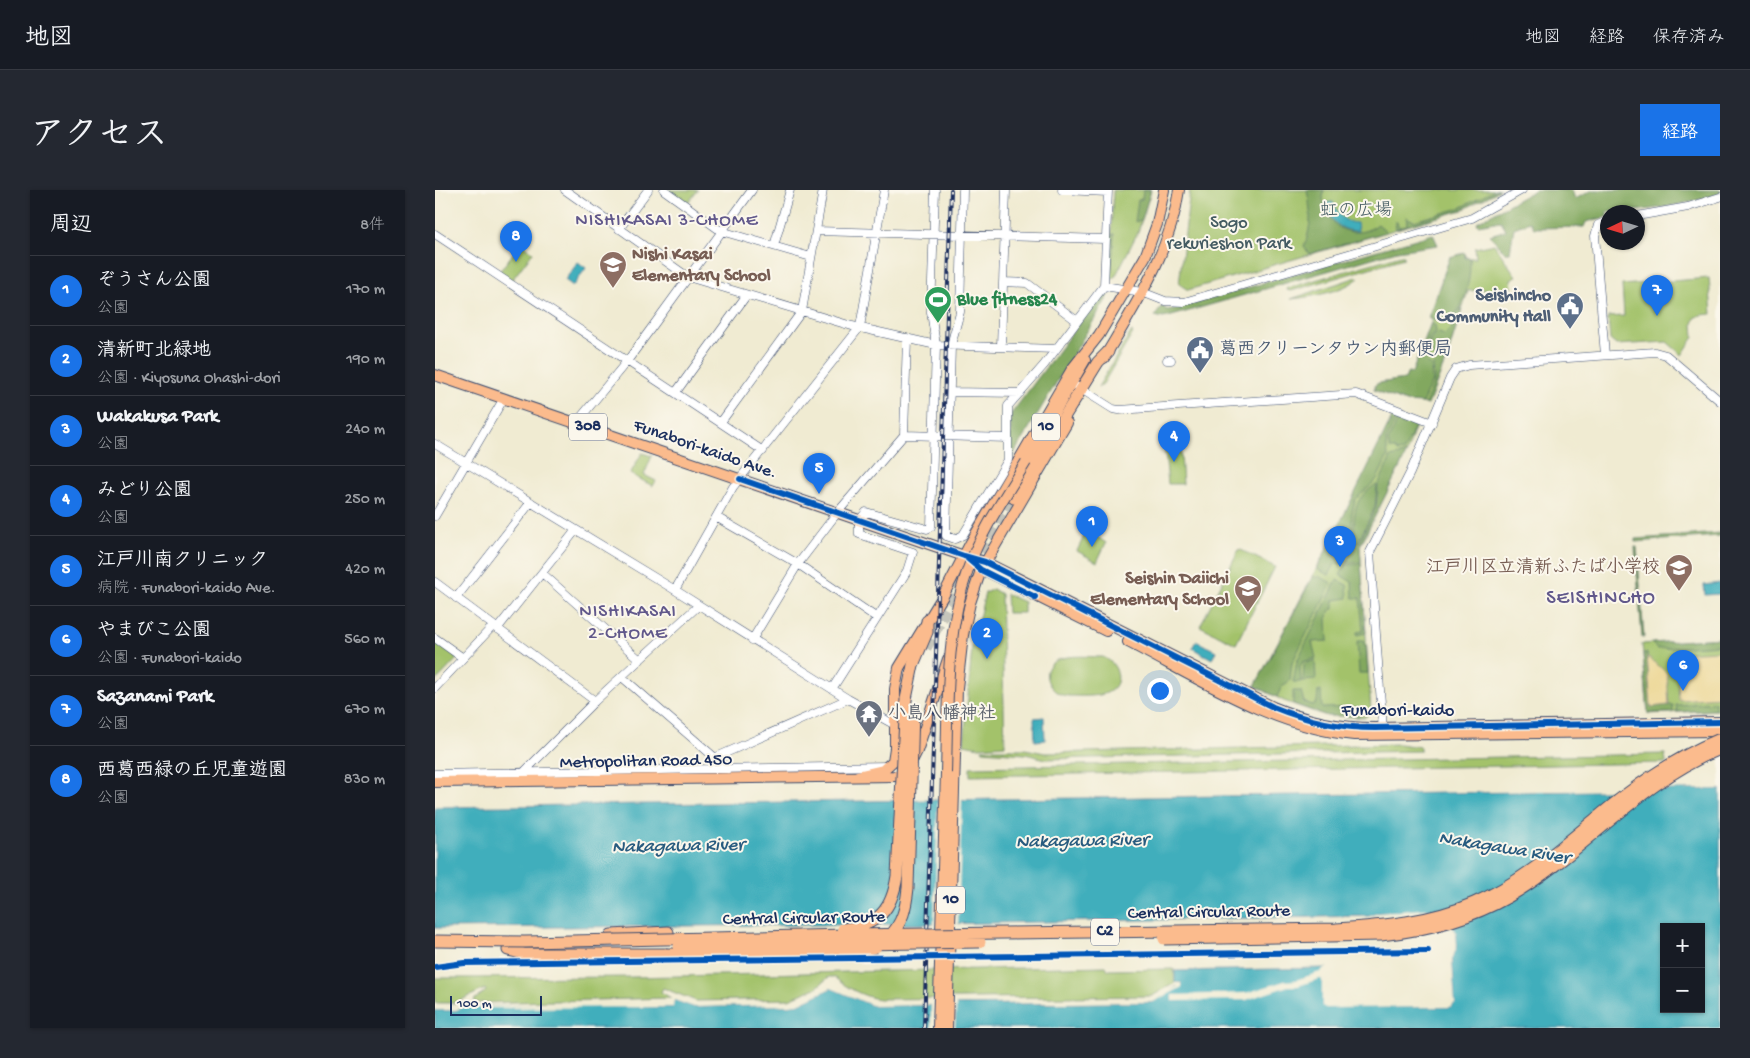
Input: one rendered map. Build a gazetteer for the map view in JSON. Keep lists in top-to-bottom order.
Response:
{
  "streets": {
    "highway": ["Central Circular Route", "C2"],
    "main road": [
      "308",
      "10",
      "Funabori-kaido Ave.",
      "Funabori-kaido",
      "Metropolitan Road 450"
    ]
  },
  "crossings": [
    ["10", "Funabori-kaido"],
    ["Funabori-kaido Ave.", "Funabori-kaido"]
  ],
  "districts": ["NISHIKASAI 3-CHOME", "SEISHINCHO", "NISHIKASAI 2-CHOME"],
  "water": ["Nakagawa River"],
  "parks": ["虹の広場", "Sogo rekurieshon Park"],
  "places": {
    "school or university": ["Nishi Kasai Elementary School", "江戸川区立清新ふたば小学校", "Seishin Daiichi Elementary School"],
    "sports": ["Blue fitness24"],
    "public building": ["Seishincho Community Hall", "葛西クリーンタウン内郵便局"],
    "temple": ["小島八幡神社"]
  },
  "scale_bar": "100 m",
  "north": "left",
  "page": {
    "header": "地図",
    "nav": ["地図", "経路", "保存済み"],
    "title": "アクセス",
    "buttons": "経路",
    "heading": ["周辺", "8件"],
    "pins": [
      "8",
      "7",
      "4",
      "5",
      "1",
      "3",
      "2",
      "6"
    ],
    "list": [
      {
        "mark": "1",
        "name": "ぞうさん公園",
        "note": "公園",
        "value": "170 m"
      },
      {
        "mark": "2",
        "name": "清新町北緑地",
        "note": "公園 · Kiyosuna Ohashi-dori",
        "value": "190 m"
      },
      {
        "mark": "3",
        "name": "Wakakusa Park",
        "note": "公園",
        "value": "240 m"
      },
      {
        "mark": "4",
        "name": "みどり公園",
        "note": "公園",
        "value": "250 m"
      },
      {
        "mark": "5",
        "name": "江戸川南クリニック",
        "note": "病院 · Funabori-kaido Ave.",
        "value": "420 m"
      },
      {
        "mark": "6",
        "name": "やまびこ公園",
        "note": "公園 · Funabori-kaido",
        "value": "560 m"
      },
      {
        "mark": "7",
        "name": "Sazanami Park",
        "note": "公園",
        "value": "670 m"
      },
      {
        "mark": "8",
        "name": "西葛西緑の丘児童遊園",
        "note": "公園",
        "value": "830 m"
      }
    ],
    "map_buttons": ["+", "−"],
    "scale": "100 m"
  }
}
